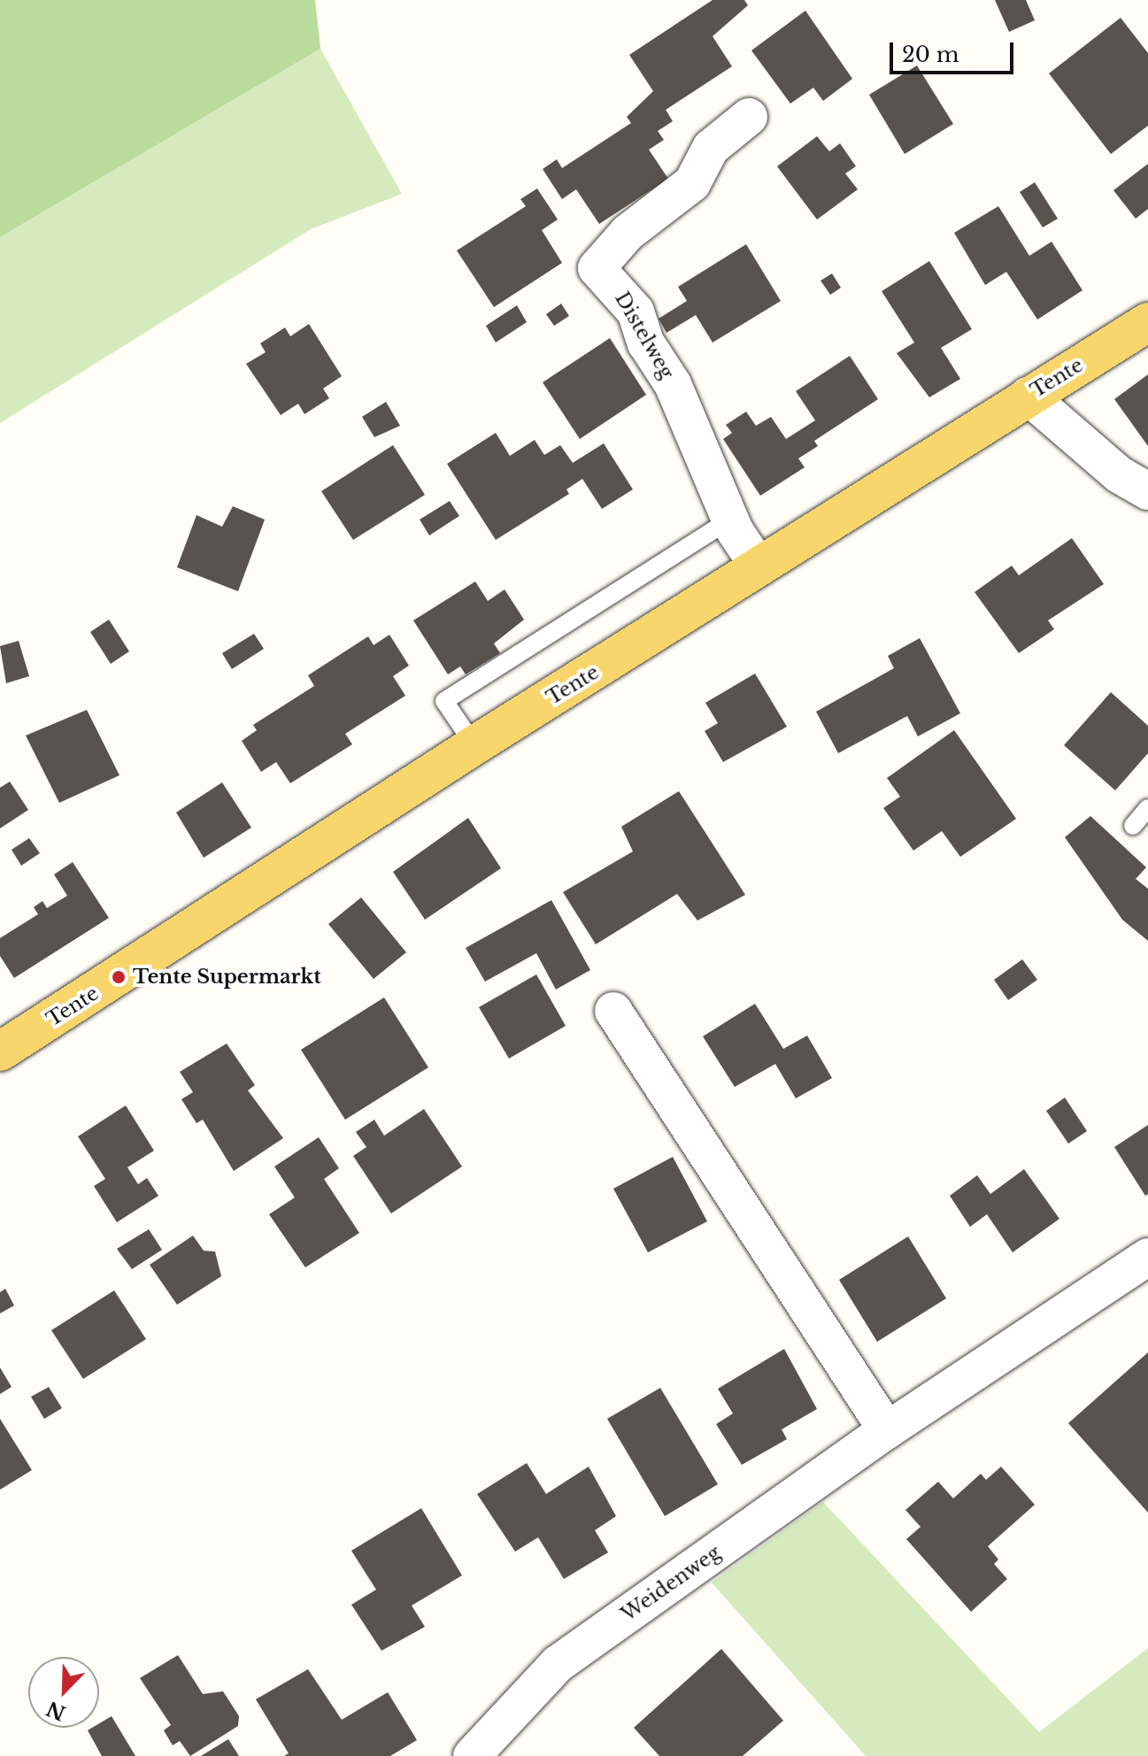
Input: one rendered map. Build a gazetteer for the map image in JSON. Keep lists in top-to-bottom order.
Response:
{
  "streets": {
    "main road": ["Tente"],
    "street": ["Distelweg", "Weidenweg"]
  },
  "crossings": [
    ["Distelweg", "Tente"]
  ],
  "places": ["Tente Supermarkt"],
  "scale_bar": "20 m",
  "north": "bottom left"
}
